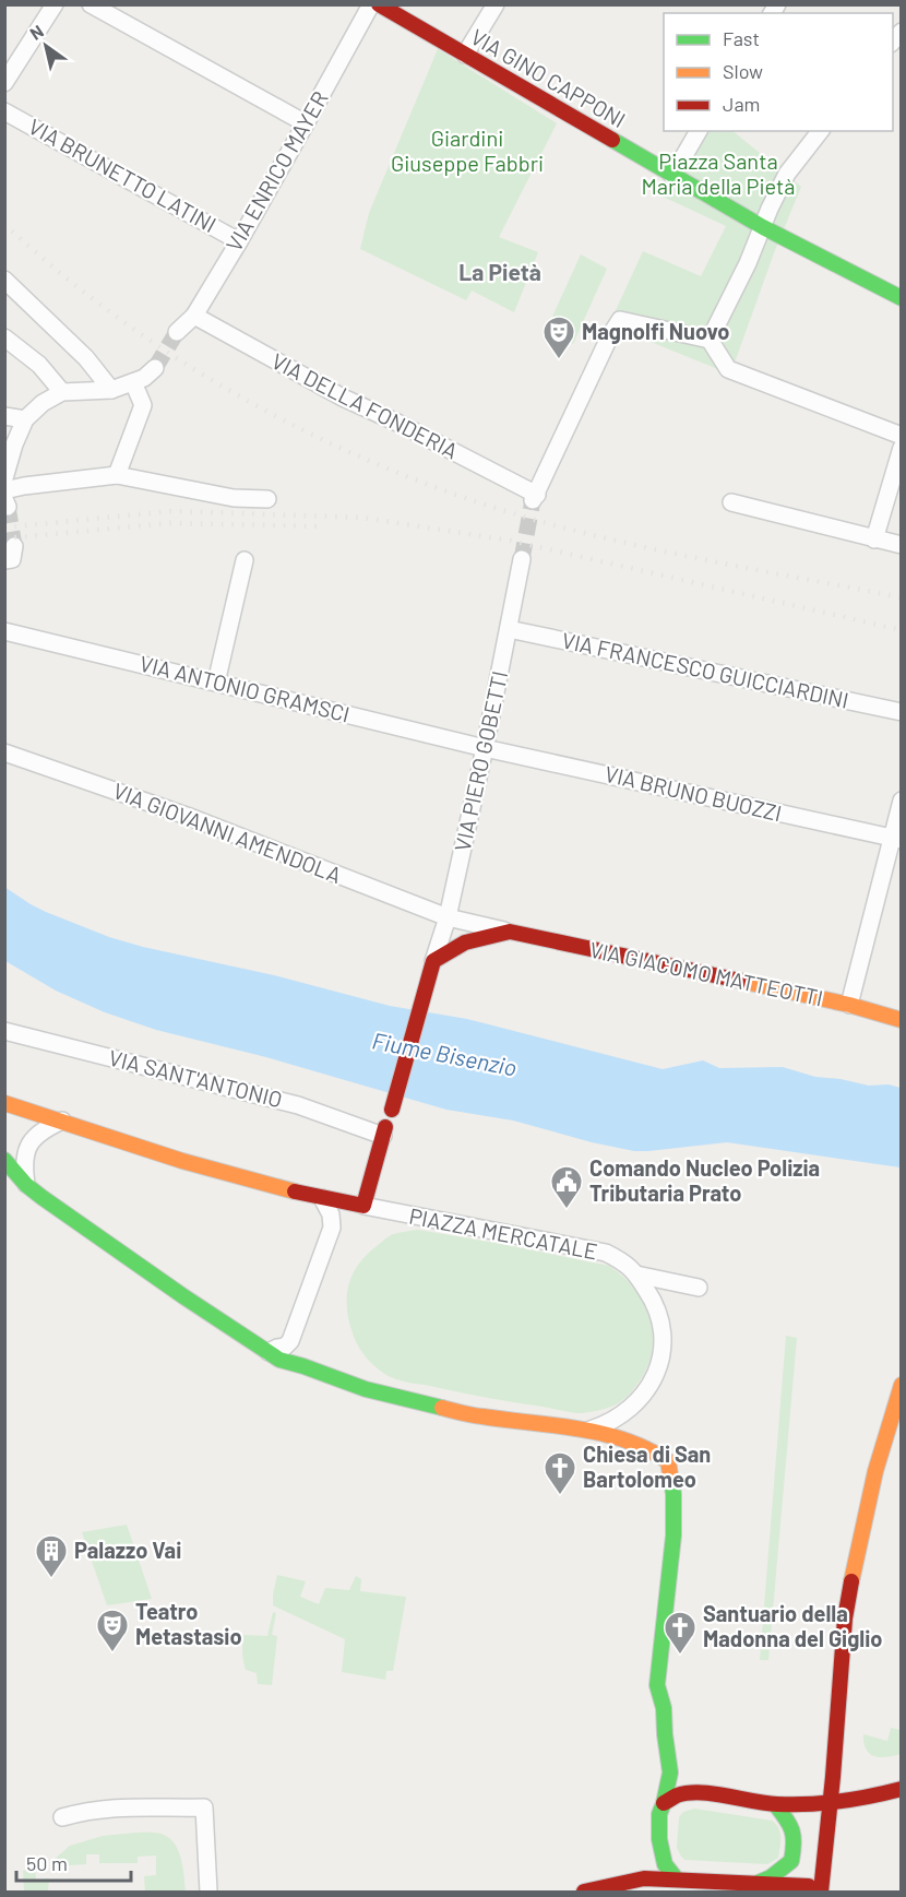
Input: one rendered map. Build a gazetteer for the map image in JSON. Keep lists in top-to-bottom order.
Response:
{
  "streets": {
    "street": [
      "VIA GINO CAPPONI",
      "VIA ENRICO MAYER",
      "VIA BRUNETTO LATINI",
      "VIA DELLA FONDERIA",
      "VIA FRANCESCO GUICCIARDINI",
      "VIA ANTONIO GRAMSCI",
      "VIA PIERO GOBETTI",
      "VIA BRUNO BUOZZI",
      "VIA GIOVANNI AMENDOLA",
      "VIA GIACOMO MATTEOTTI",
      "VIA SANT'ANTONIO",
      "PIAZZA MERCATALE"
    ]
  },
  "crossings": [
    ["VIA ENRICO MAYER", "VIA BRUNETTO LATINI"],
    ["VIA ENRICO MAYER", "VIA DELLA FONDERIA"],
    ["VIA FRANCESCO GUICCIARDINI", "VIA PIERO GOBETTI"],
    ["VIA ANTONIO GRAMSCI", "VIA PIERO GOBETTI"],
    ["VIA ANTONIO GRAMSCI", "VIA BRUNO BUOZZI"],
    ["VIA PIERO GOBETTI", "VIA BRUNO BUOZZI"],
    ["VIA PIERO GOBETTI", "VIA GIOVANNI AMENDOLA"],
    ["VIA PIERO GOBETTI", "VIA GIACOMO MATTEOTTI"],
    ["VIA GIOVANNI AMENDOLA", "VIA GIACOMO MATTEOTTI"]
  ],
  "districts": ["La Pietà"],
  "water": ["Fiume Bisenzio"],
  "parks": ["Giardini Giuseppe Fabbri", "Piazza Santa Maria della Pietà"],
  "places": {
    "theatre": ["Magnolfi Nuovo", "Teatro Metastasio"],
    "public building": ["Comando Nucleo Polizia Tributaria Prato"],
    "church": ["Chiesa di San Bartolomeo", "Santuario della Madonna del Giglio"],
    "building": ["Palazzo Vai"]
  },
  "legend": ["Fast", "Slow", "Jam"],
  "scale_bar": "50 m",
  "north": "top left"
}
